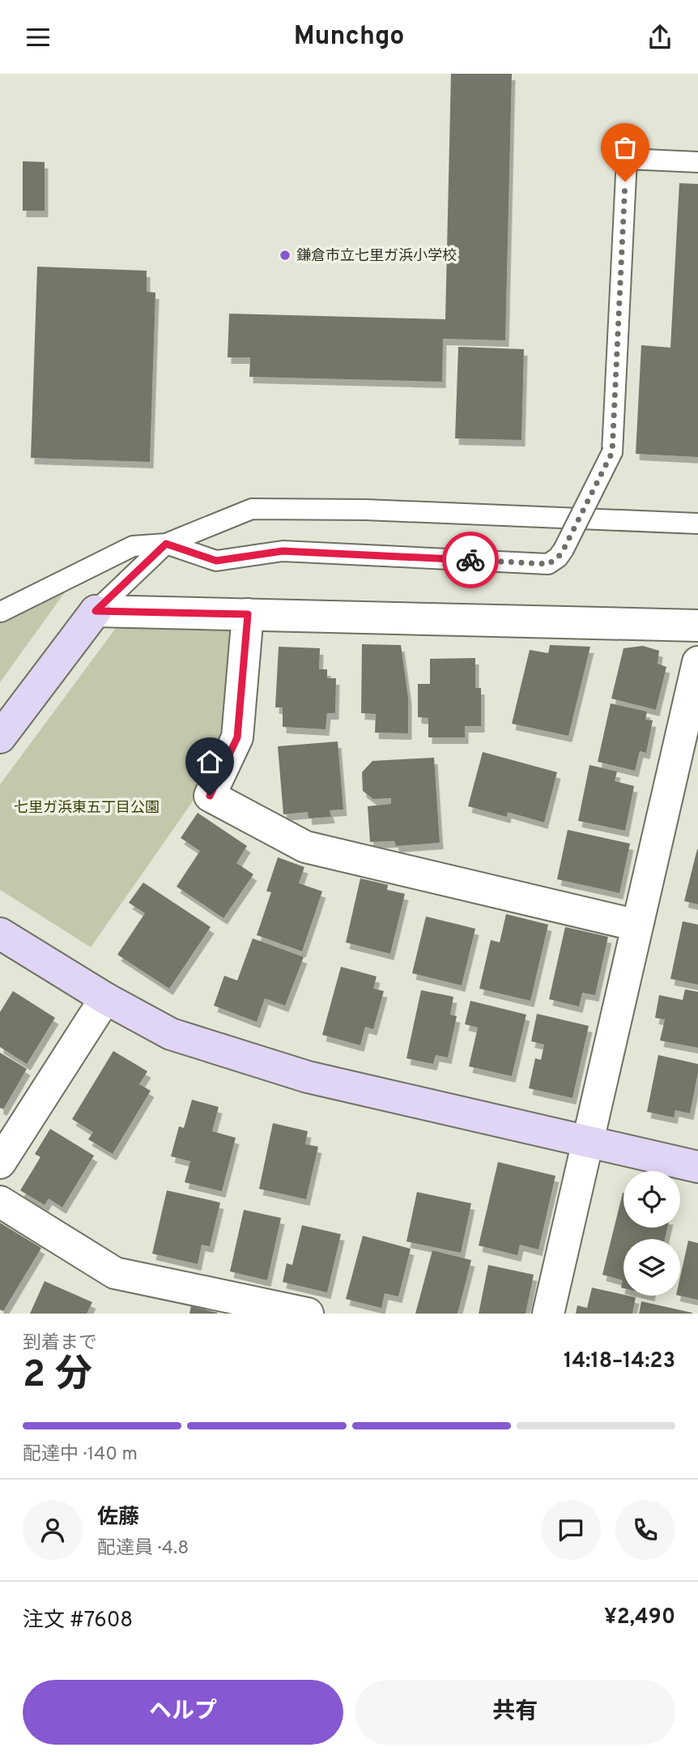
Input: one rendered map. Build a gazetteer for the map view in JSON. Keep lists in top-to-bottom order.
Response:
{
  "parks": ["七里ガ浜東五丁目公園"],
  "places": ["鎌倉市立七里ガ浜小学校"],
  "page": {
    "header": "Munchgo",
    "heading": ["2 分", "到着まで", "14:18–14:23"],
    "panel": [
      "佐藤",
      "配達員 · 4.8",
      "注文 #7608",
      "¥2,490"
    ],
    "bar": "配達中 · 140 m",
    "buttons": ["ヘルプ", "共有"]
  }
}
